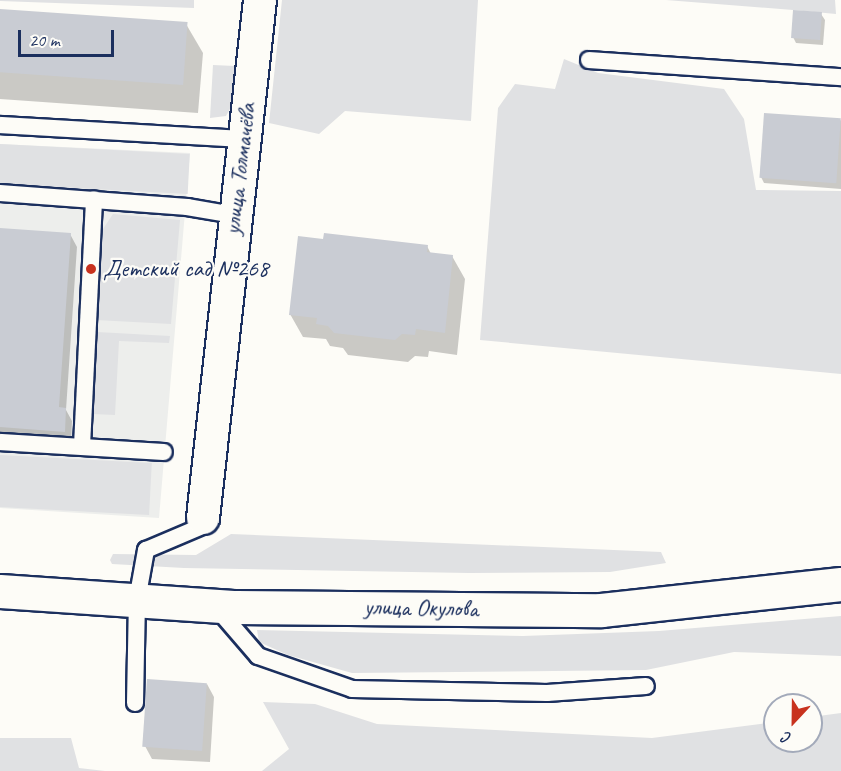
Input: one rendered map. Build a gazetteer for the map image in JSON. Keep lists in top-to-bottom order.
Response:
{
  "streets": {
    "main road": ["улица Окулова"],
    "street": ["улица Толмачёва"]
  },
  "places": ["Детский сад №268"],
  "scale_bar": "20 m",
  "north": "bottom"
}
